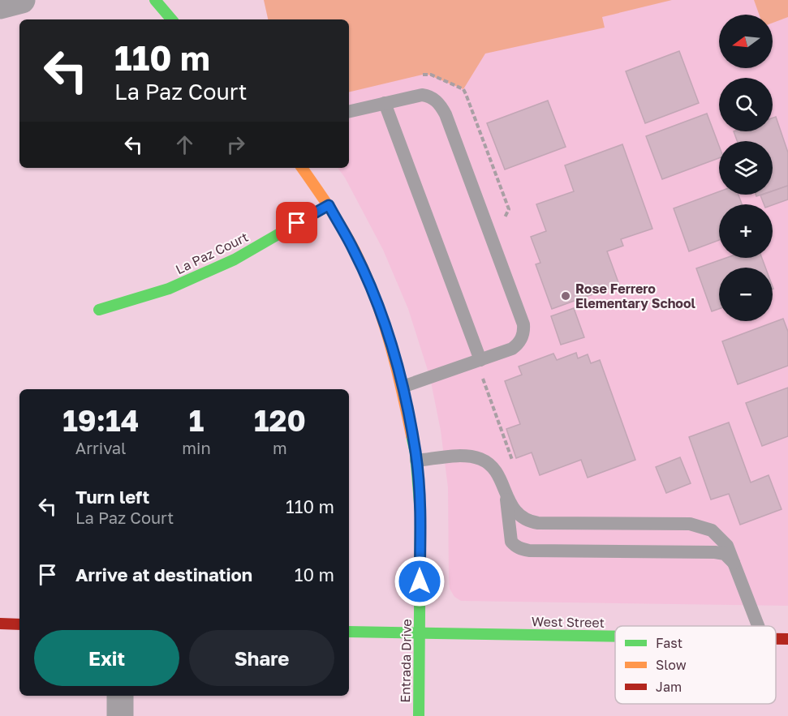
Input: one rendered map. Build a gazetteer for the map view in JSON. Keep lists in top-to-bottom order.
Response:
{
  "streets": {
    "street": ["La Paz Court", "West Street", "Entrada Drive"]
  },
  "crossings": [
    ["La Paz Court", "Entrada Drive"],
    ["West Street", "Entrada Drive"]
  ],
  "places": ["Rose Ferrero Elementary School"],
  "legend": ["Fast", "Slow", "Jam"],
  "north": "left",
  "page": {
    "map_buttons": ["+", "−"],
    "turn": ["110 m", "La Paz Court"],
    "eta": [
      "19:14",
      "Arrival",
      "1",
      "min",
      "120",
      "m"
    ],
    "list": [
      {
        "name": "Turn left",
        "note": "La Paz Court",
        "value": "110 m"
      },
      {
        "name": "Arrive at destination",
        "value": "10 m"
      }
    ],
    "buttons": ["Exit", "Share"]
  }
}
